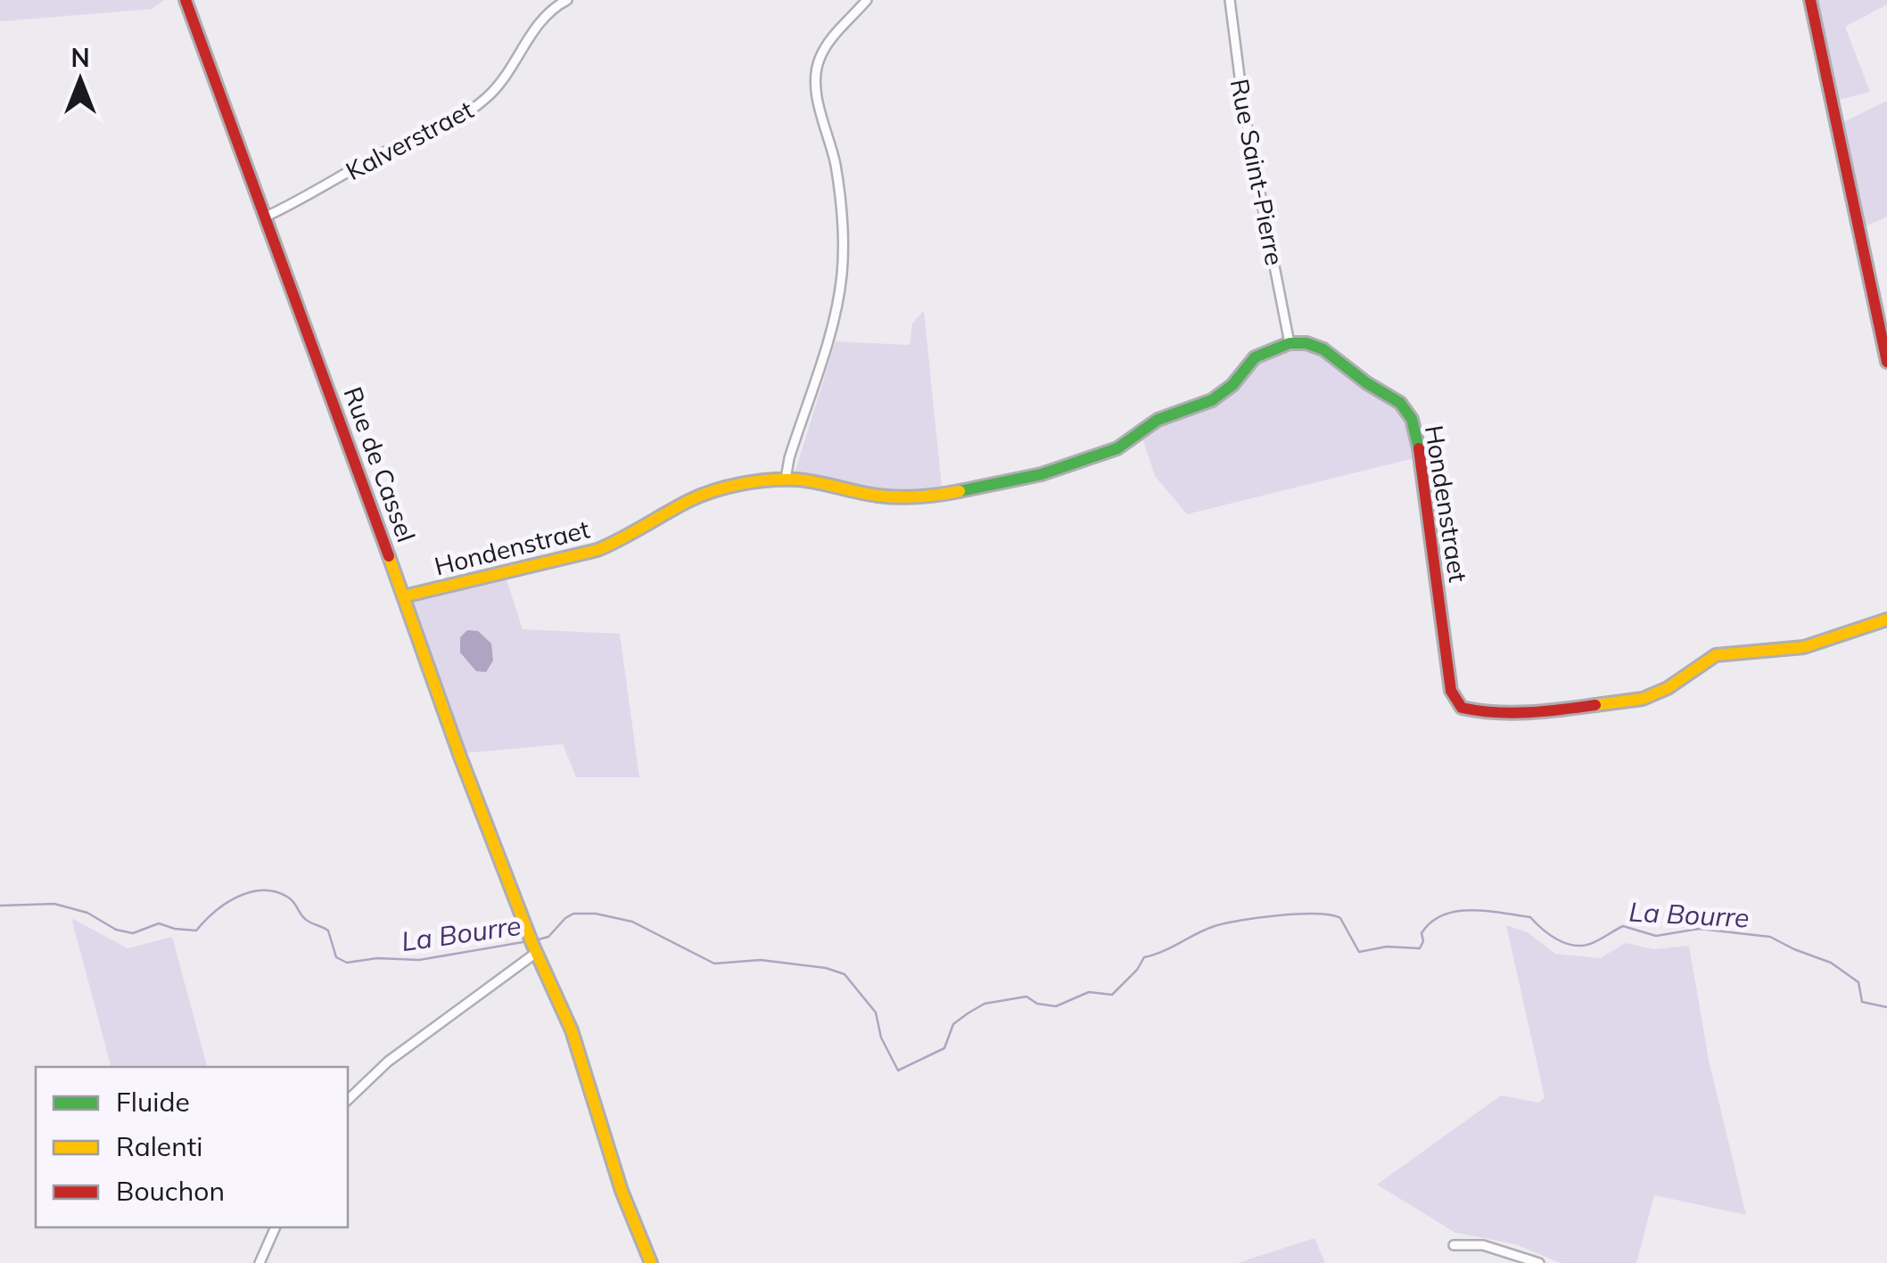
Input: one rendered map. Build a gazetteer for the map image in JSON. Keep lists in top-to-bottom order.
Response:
{
  "streets": {
    "street": [
      "Kalverstraet",
      "Rue Saint-Pierre",
      "Rue de Cassel",
      "Hondenstraet"
    ]
  },
  "crossings": [
    ["Kalverstraet", "Rue de Cassel"],
    ["Rue Saint-Pierre", "Hondenstraet"],
    ["Rue de Cassel", "Hondenstraet"]
  ],
  "water": ["La Bourre"],
  "legend": ["Fluide", "Ralenti", "Bouchon"],
  "north": "top"
}
